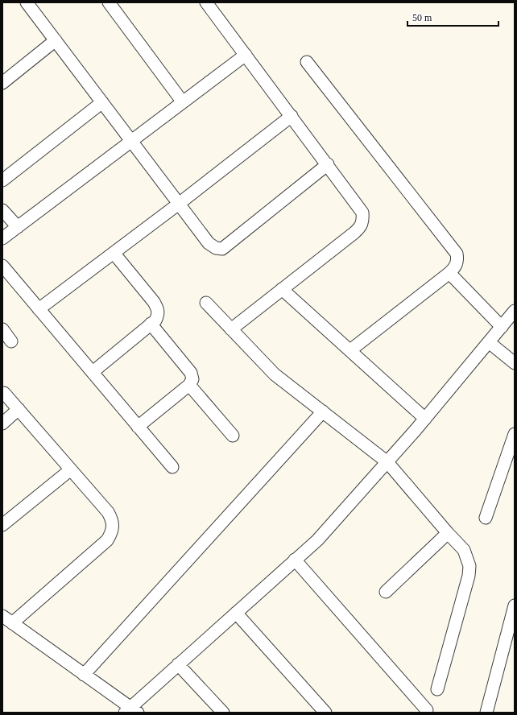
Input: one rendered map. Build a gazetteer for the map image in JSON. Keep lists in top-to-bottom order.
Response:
{
  "scale_bar": "50 m"
}
